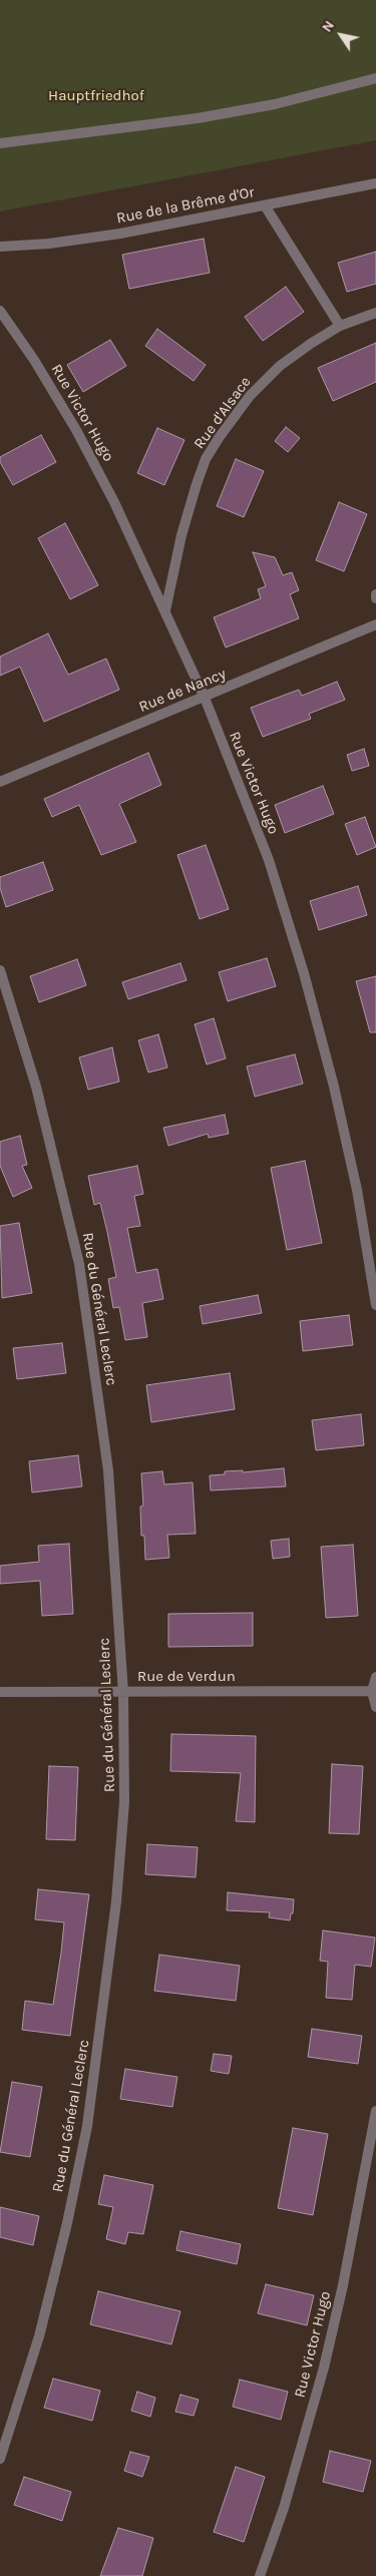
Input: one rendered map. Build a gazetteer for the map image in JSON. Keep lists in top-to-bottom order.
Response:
{
  "streets": {
    "street": [
      "Rue de la Brême d'Or",
      "Rue Victor Hugo",
      "Rue d'Alsace",
      "Rue de Nancy",
      "Rue du Général Leclerc",
      "Rue de Verdun"
    ]
  },
  "crossings": [
    ["Rue Victor Hugo", "Rue d'Alsace"],
    ["Rue Victor Hugo", "Rue de Nancy"],
    ["Rue du Général Leclerc", "Rue de Verdun"]
  ],
  "parks": ["Hauptfriedhof"],
  "north": "top left"
}
